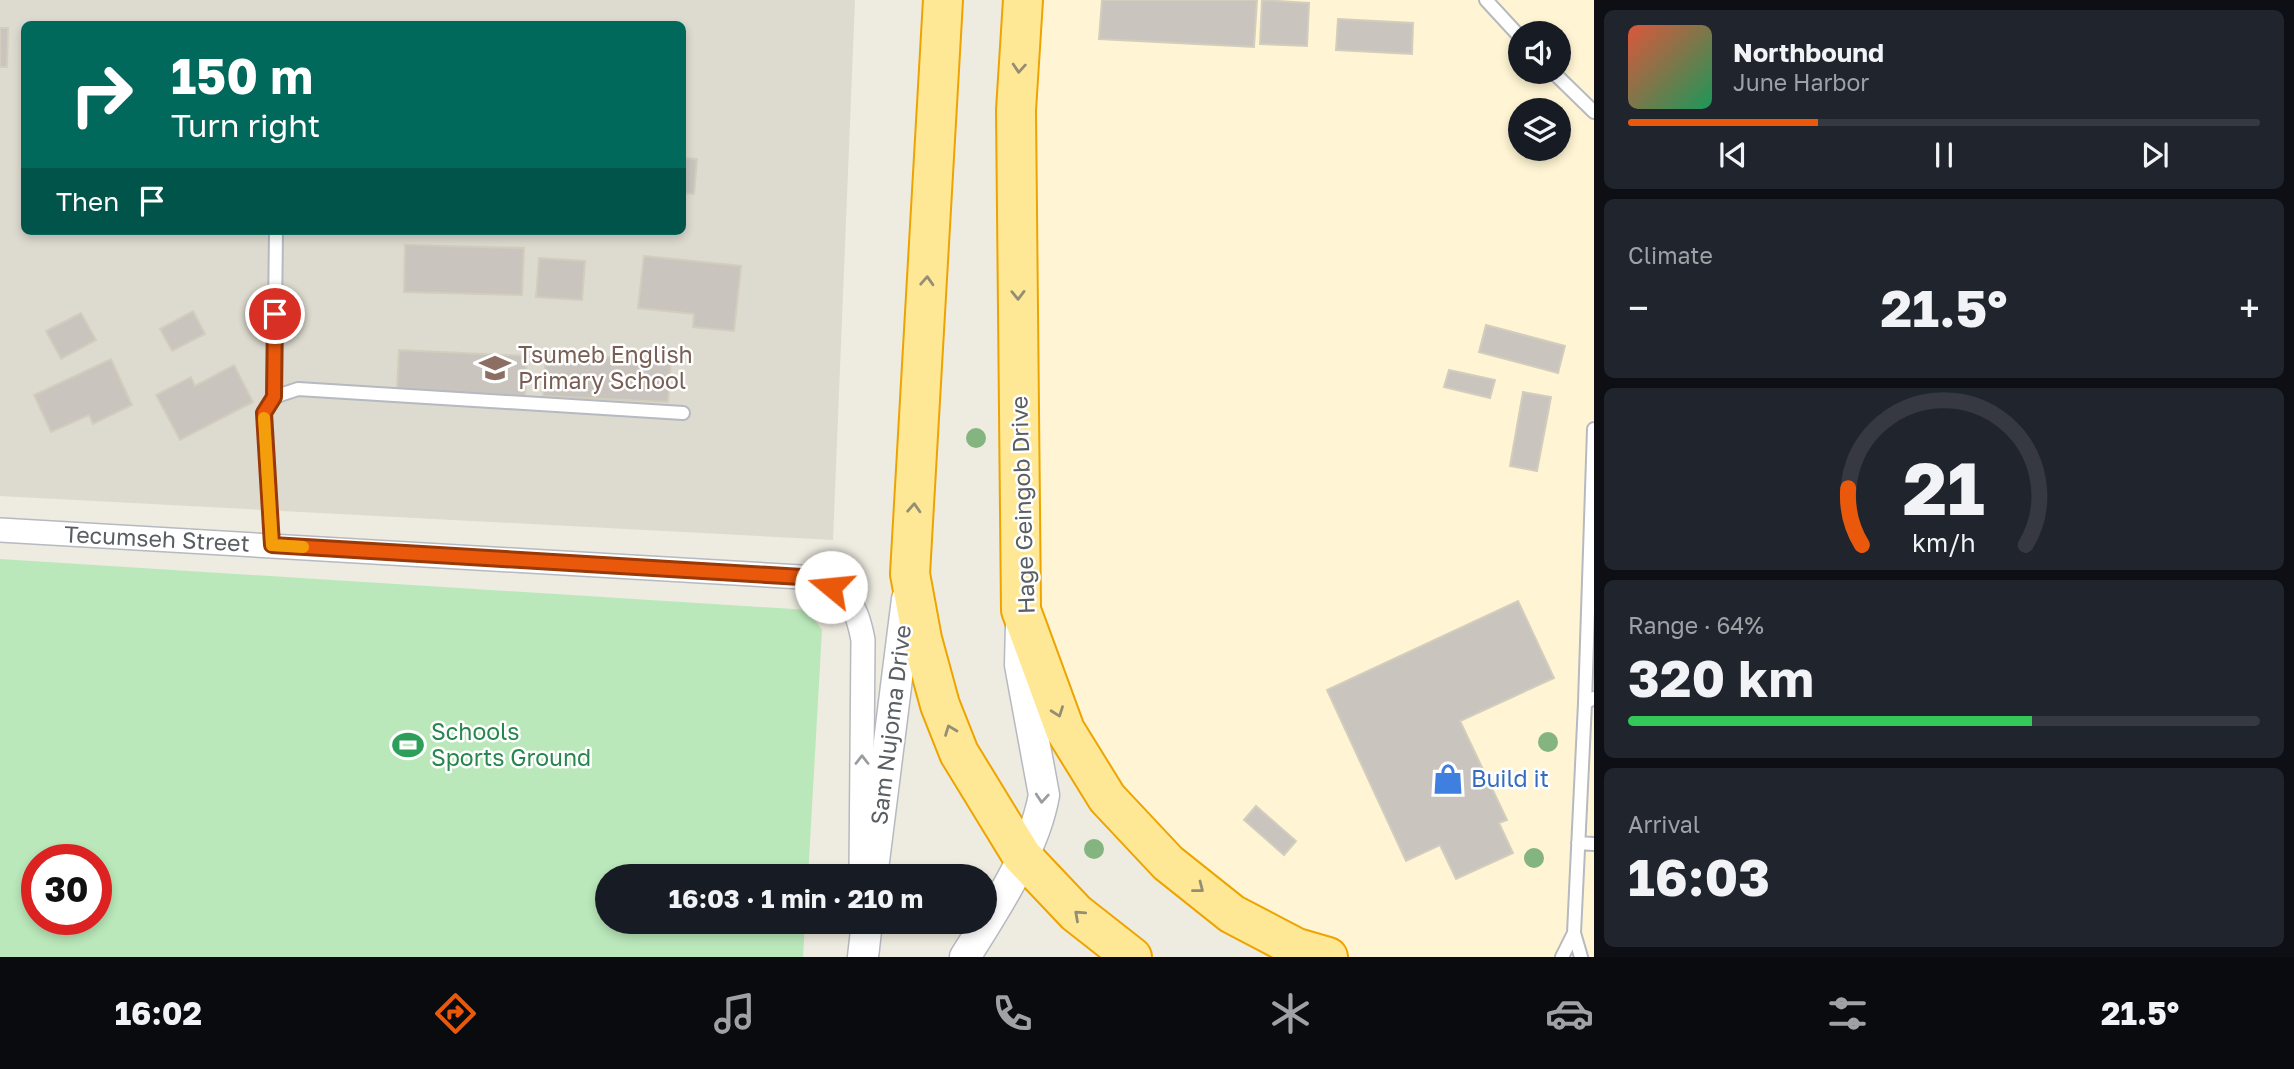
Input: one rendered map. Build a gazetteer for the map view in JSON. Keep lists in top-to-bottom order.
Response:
{
  "streets": {
    "highway": ["Hage Geingob Drive"],
    "street": ["Tecumseh Street", "Sam Nujoma Drive"]
  },
  "places": {
    "school or university": ["Tsumeb English Primary School"],
    "sports": ["Schools Sports Ground"],
    "shop": ["Build it"]
  },
  "page": {
    "turn": ["150 m", "Turn right"],
    "song": ["Northbound", "June Harbor"],
    "then": "Then",
    "tile": [
      "Climate",
      ["Range · 64%", "320 km"],
      ["Arrival", "16:03"]
    ],
    "heat": ["−", "21.5°", "+"],
    "limit": "30",
    "trip": "16:03 · 1 min · 210 m",
    "tabs": ["16:02", "21.5°"],
    "gauge": ["21", "km/h"]
  }
}
